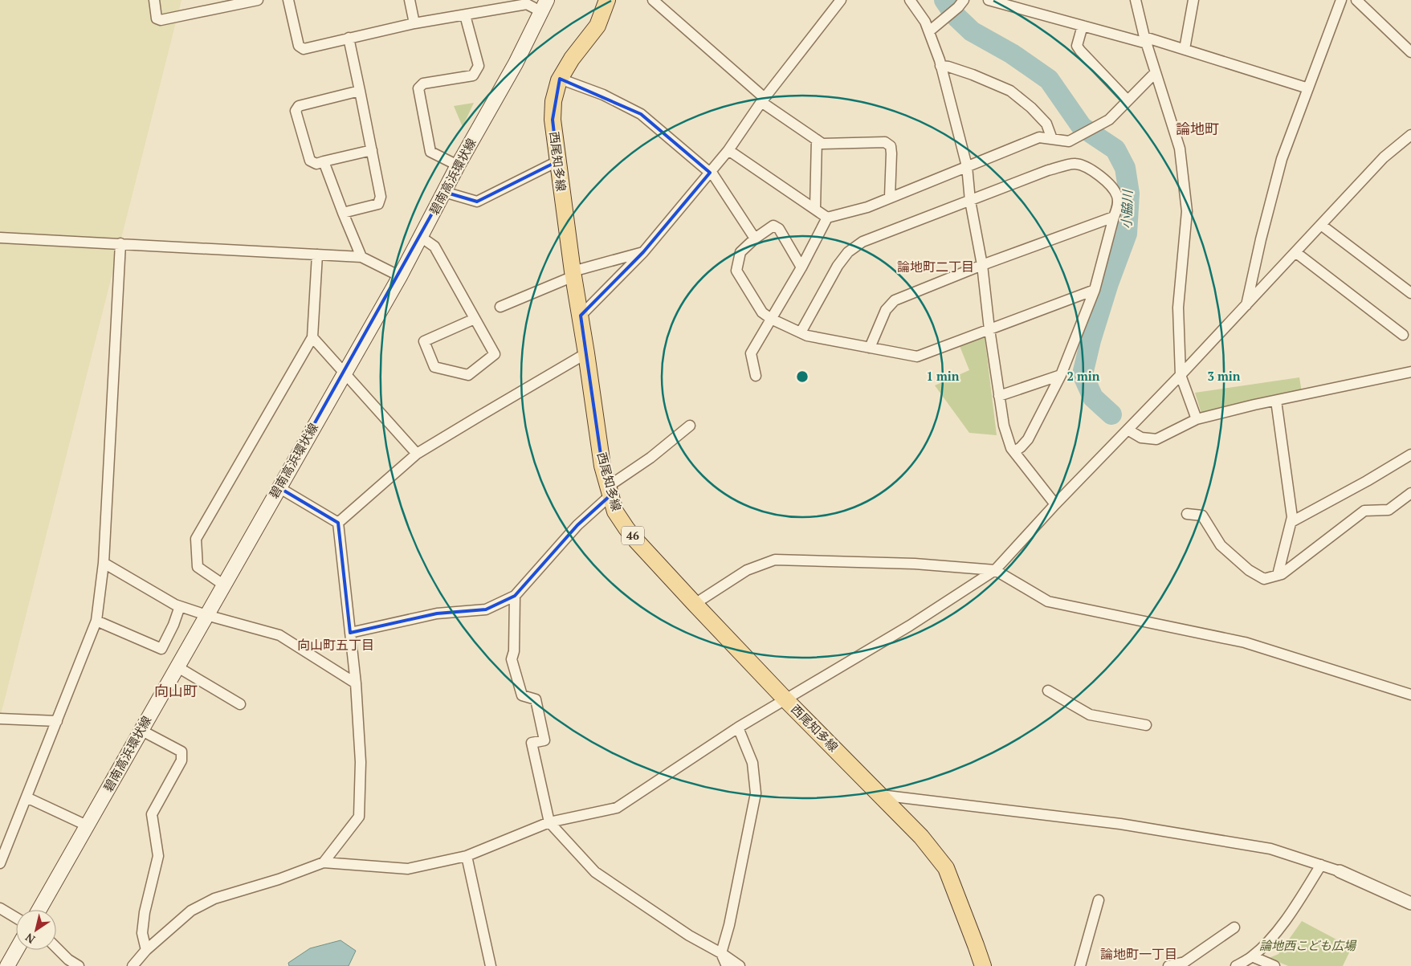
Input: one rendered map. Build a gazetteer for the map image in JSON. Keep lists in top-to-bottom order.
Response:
{
  "streets": {
    "main road": ["西尾知多線", "碧南高浜環状線", "46"]
  },
  "districts": [
    "論地町",
    "論地町二丁目",
    "向山町五丁目",
    "向山町",
    "論地町一丁目"
  ],
  "water": ["小脇川"],
  "parks": ["論地西こども広場"],
  "north": "bottom left",
  "rings": ["1 min", "2 min", "3 min"]
}
